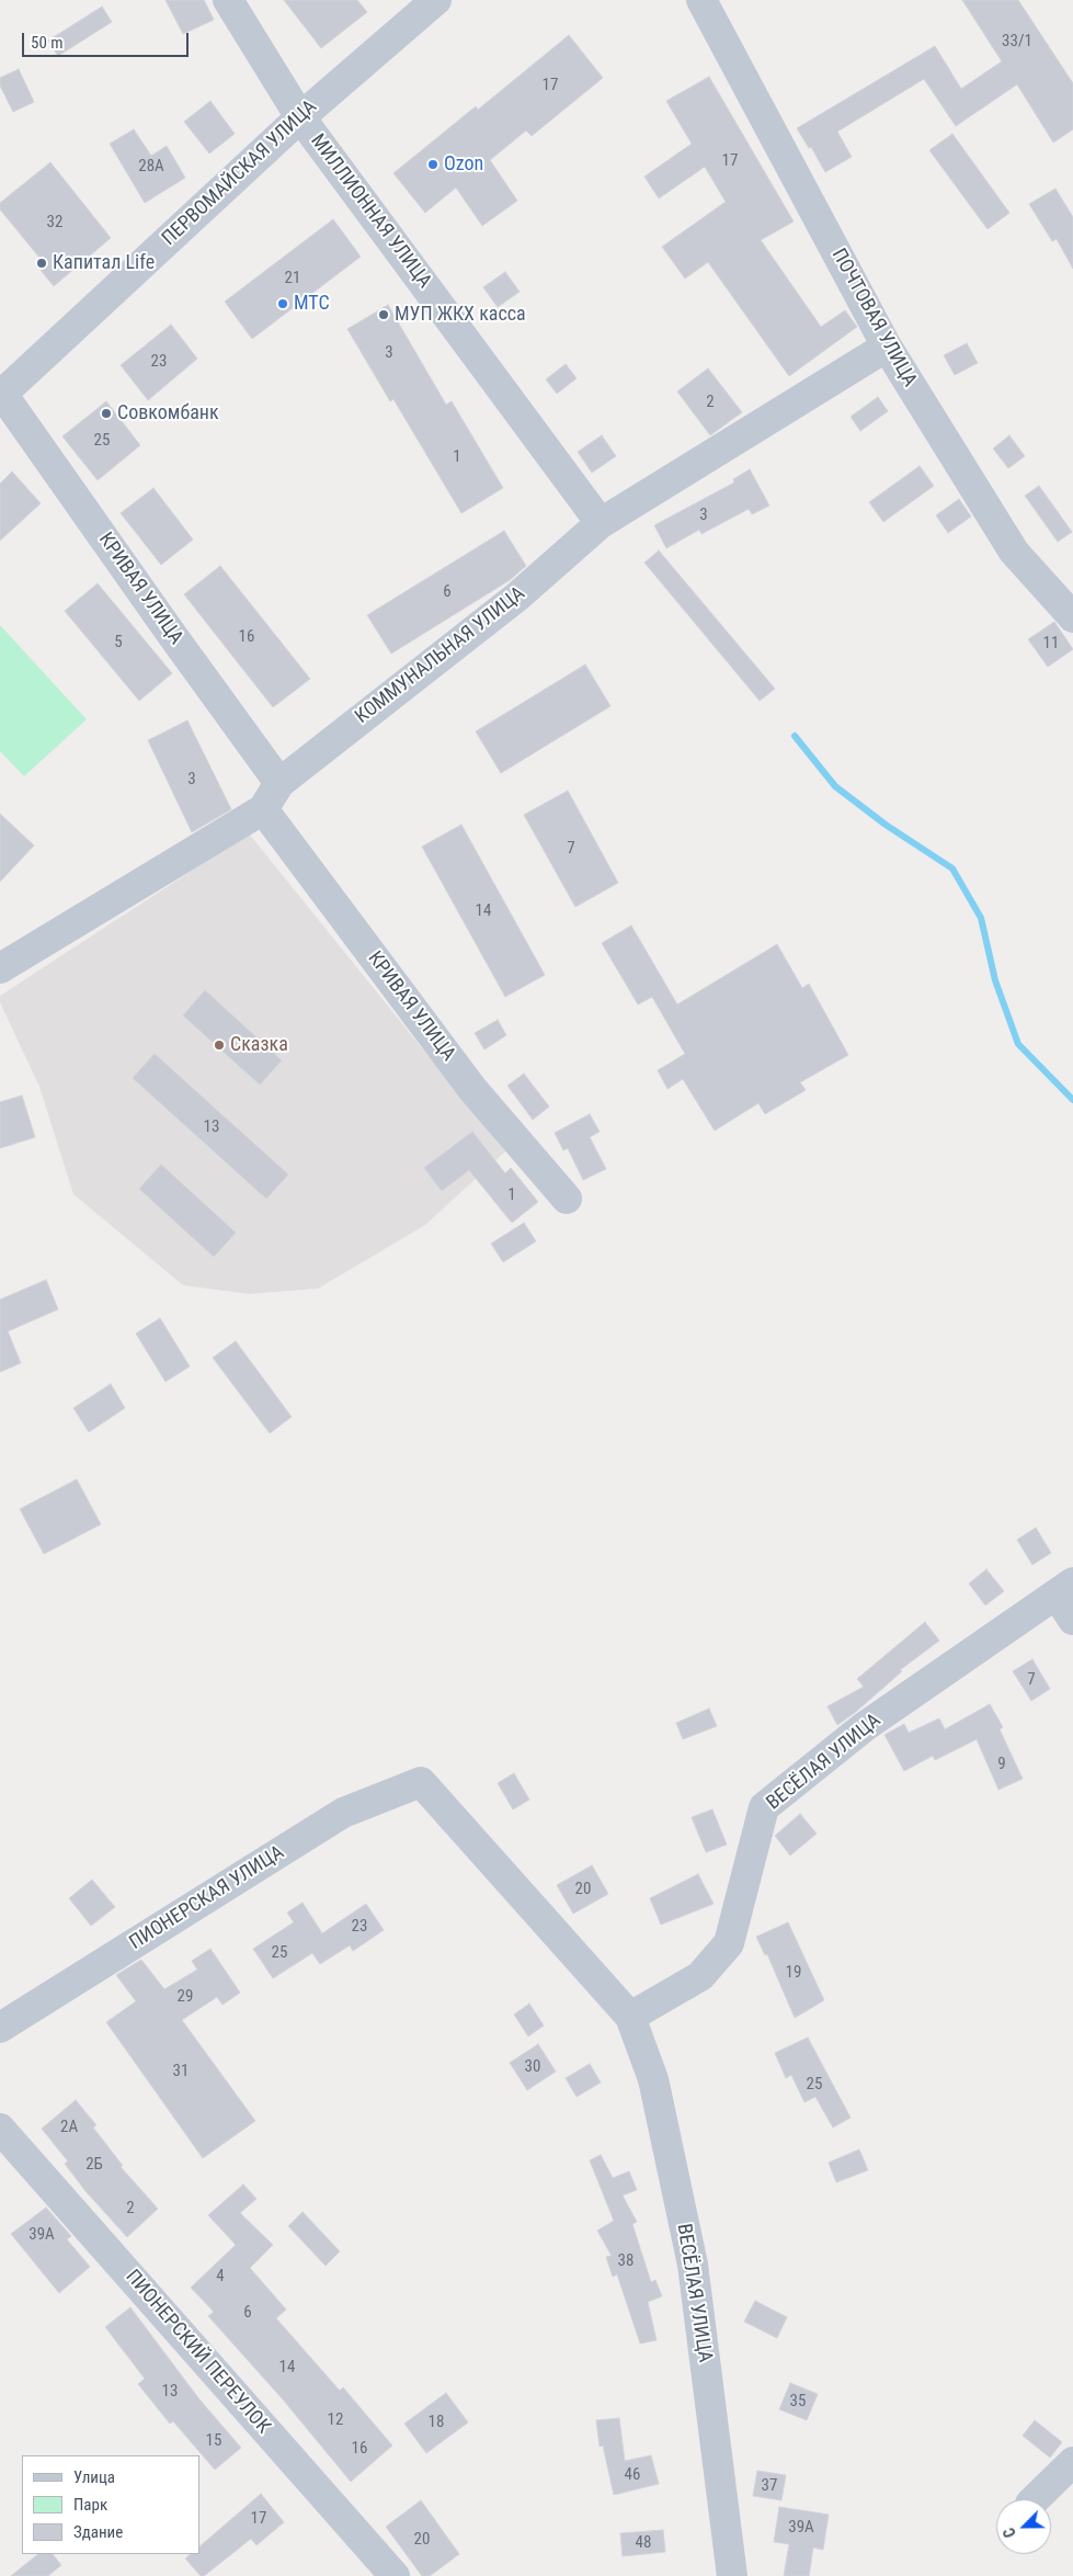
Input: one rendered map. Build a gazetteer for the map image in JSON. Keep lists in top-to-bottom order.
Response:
{
  "streets": {
    "street": [
      "ПЕРВОМАЙСКАЯ УЛИЦА",
      "МИЛЛИОННАЯ УЛИЦА",
      "ПОЧТОВАЯ УЛИЦА",
      "КРИВАЯ УЛИЦА",
      "КОММУНАЛЬНАЯ УЛИЦА",
      "ВЕСЁЛАЯ УЛИЦА",
      "ПИОНЕРСКАЯ УЛИЦА",
      "ПИОНЕРСКИЙ ПЕРЕУЛОК"
    ]
  },
  "crossings": [
    ["ПЕРВОМАЙСКАЯ УЛИЦА", "МИЛЛИОННАЯ УЛИЦА"],
    ["ПЕРВОМАЙСКАЯ УЛИЦА", "КРИВАЯ УЛИЦА"],
    ["МИЛЛИОННАЯ УЛИЦА", "КОММУНАЛЬНАЯ УЛИЦА"],
    ["ПОЧТОВАЯ УЛИЦА", "КОММУНАЛЬНАЯ УЛИЦА"],
    ["КРИВАЯ УЛИЦА", "КОММУНАЛЬНАЯ УЛИЦА"],
    ["ВЕСЁЛАЯ УЛИЦА", "ПИОНЕРСКАЯ УЛИЦА"]
  ],
  "places": [
    "Ozon",
    "Капитал Life",
    "МТС",
    "МУП ЖКХ касса",
    "Совкомбанк",
    "Сказка"
  ],
  "house_numbers": [
    "33/1",
    "17",
    "17",
    "28А",
    "32",
    "21",
    "3",
    "23",
    "2",
    "25",
    "1",
    "3",
    "6",
    "16",
    "5",
    "11",
    "3",
    "7",
    "14",
    "13",
    "1",
    "7",
    "9",
    "20",
    "23",
    "25",
    "19",
    "29",
    "30",
    "31",
    "25",
    "2А",
    "2Б",
    "2",
    "39А",
    "38",
    "4",
    "6",
    "14",
    "13",
    "35",
    "12",
    "18",
    "15",
    "16",
    "46",
    "37",
    "17",
    "39А",
    "20",
    "48"
  ],
  "legend": ["Улица", "Парк", "Здание"],
  "scale_bar": "50 m",
  "north": "bottom left"
}
